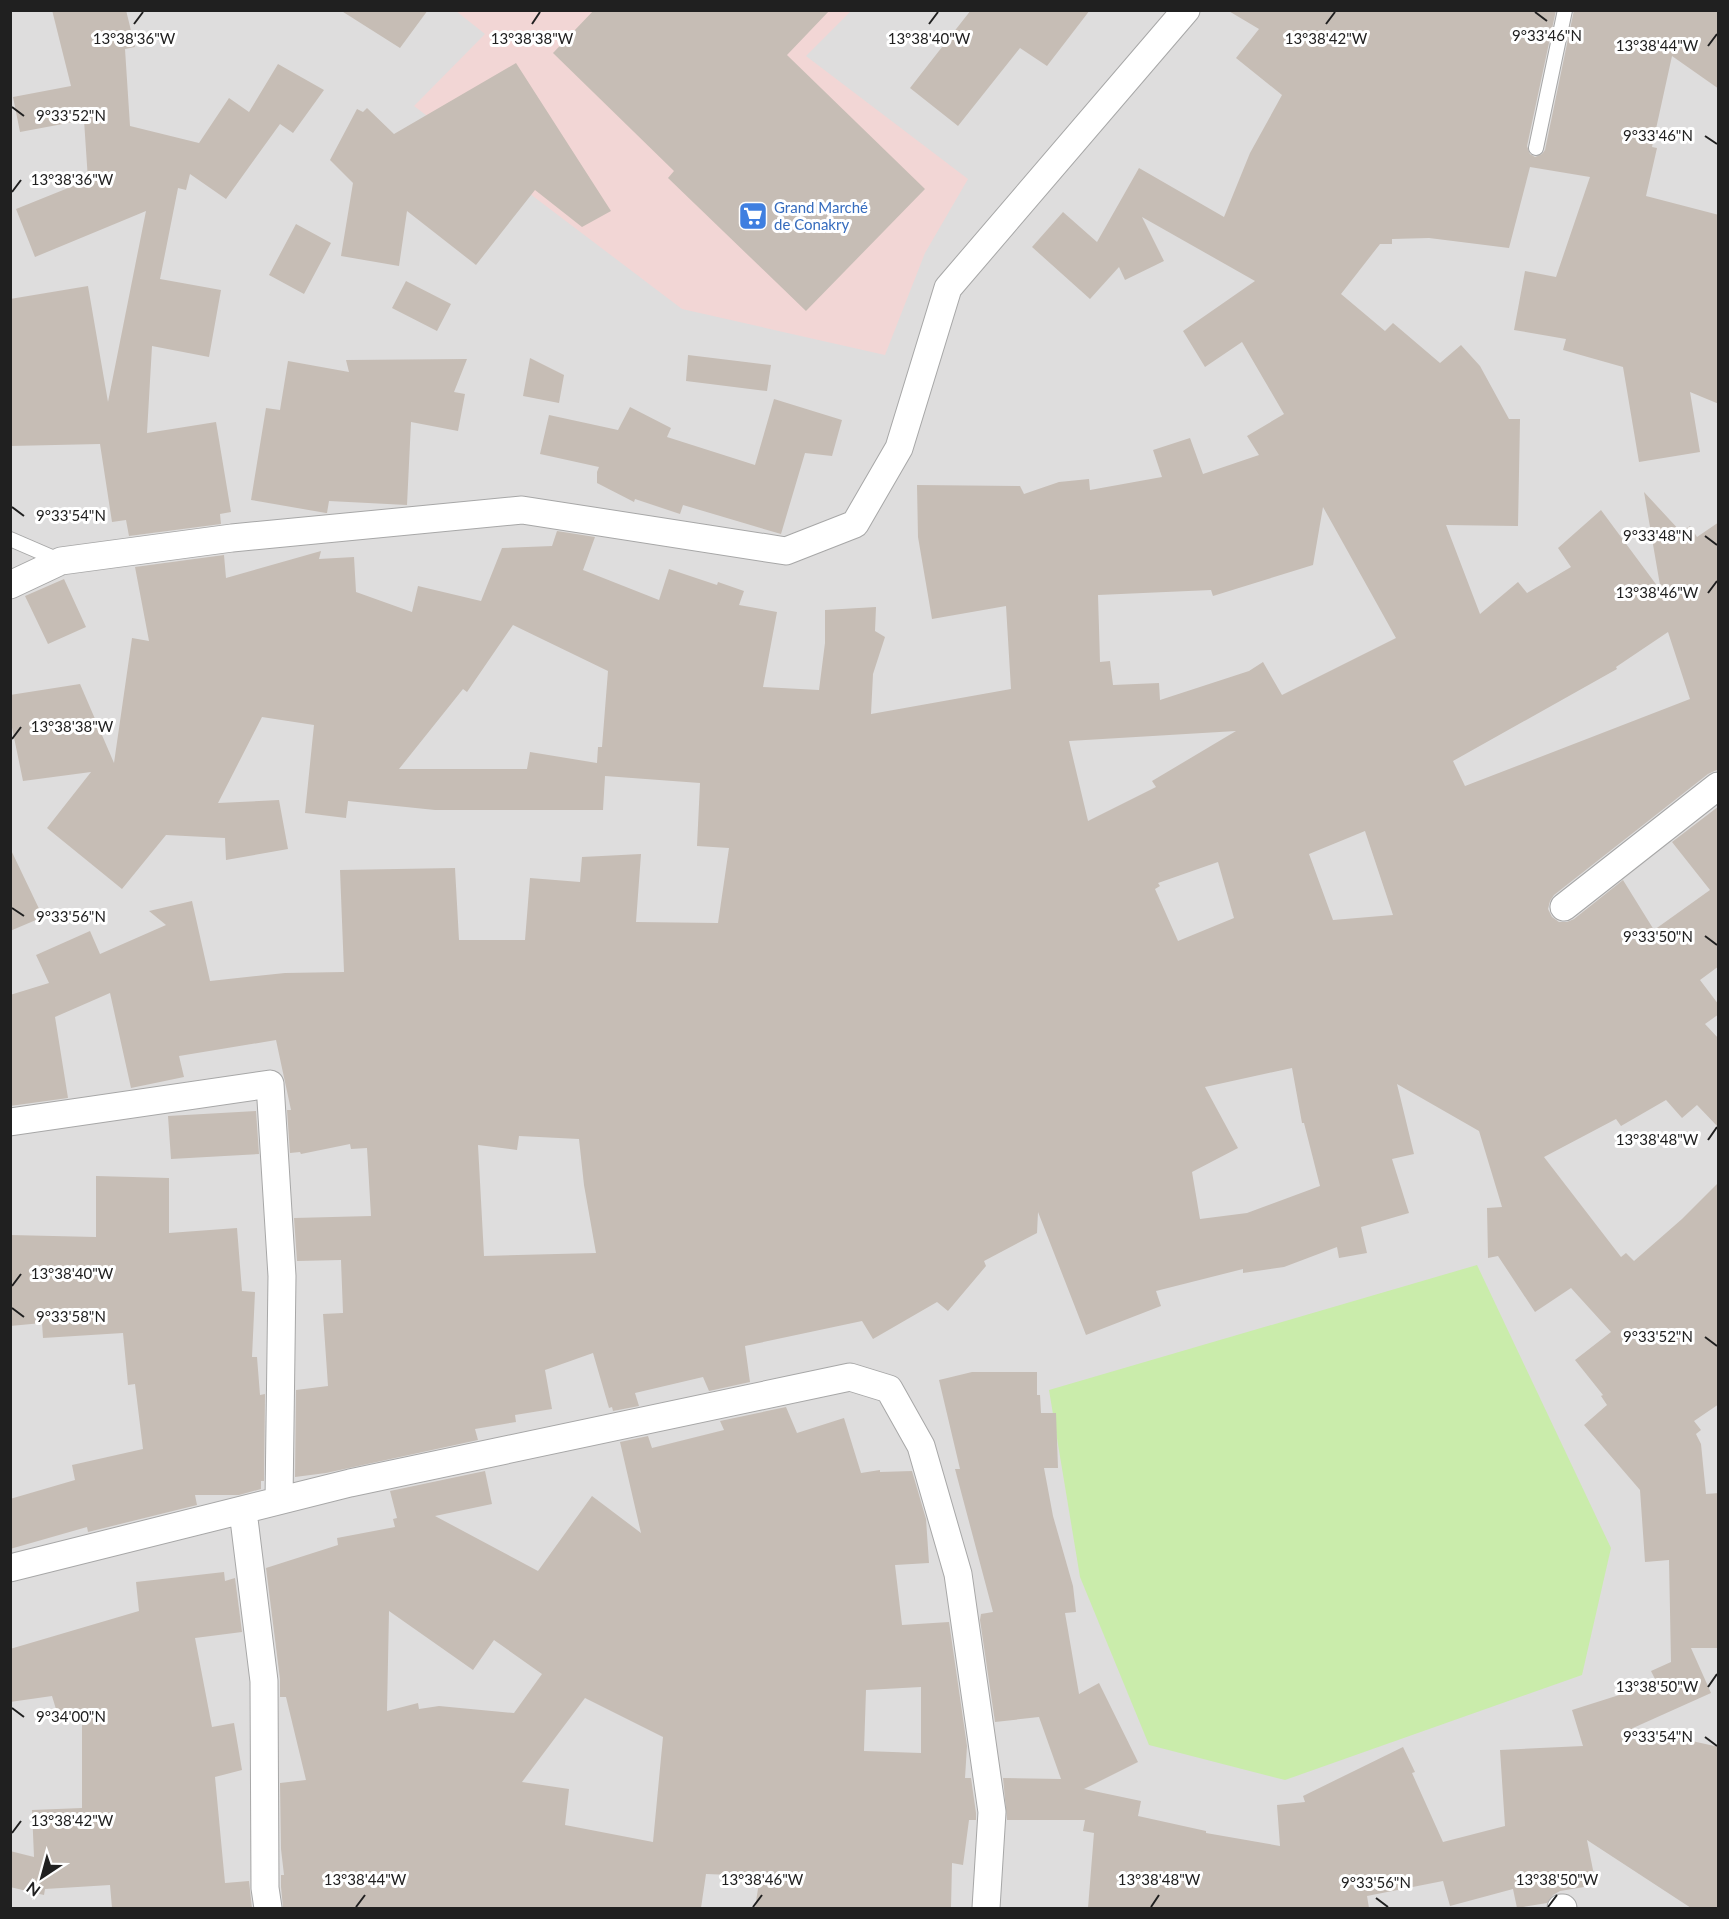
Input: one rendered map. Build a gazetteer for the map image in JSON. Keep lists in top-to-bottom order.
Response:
{
  "places": {
    "supermarket": ["Grand Marché de Conakry"]
  },
  "north": "bottom left",
  "coordinates": [
    "9°33'46\"N",
    "13°38'36\"W",
    "13°38'42\"W",
    "13°38'38\"W",
    "13°38'40\"W",
    "13°38'44\"W",
    "9°33'52\"N",
    "9°33'54\"N",
    "9°33'48\"N",
    "13°38'46\"W",
    "9°33'56\"N",
    "9°33'50\"N",
    "13°38'48\"W",
    "9°33'58\"N",
    "13°38'50\"W",
    "9°34'00\"N"
  ]
}
